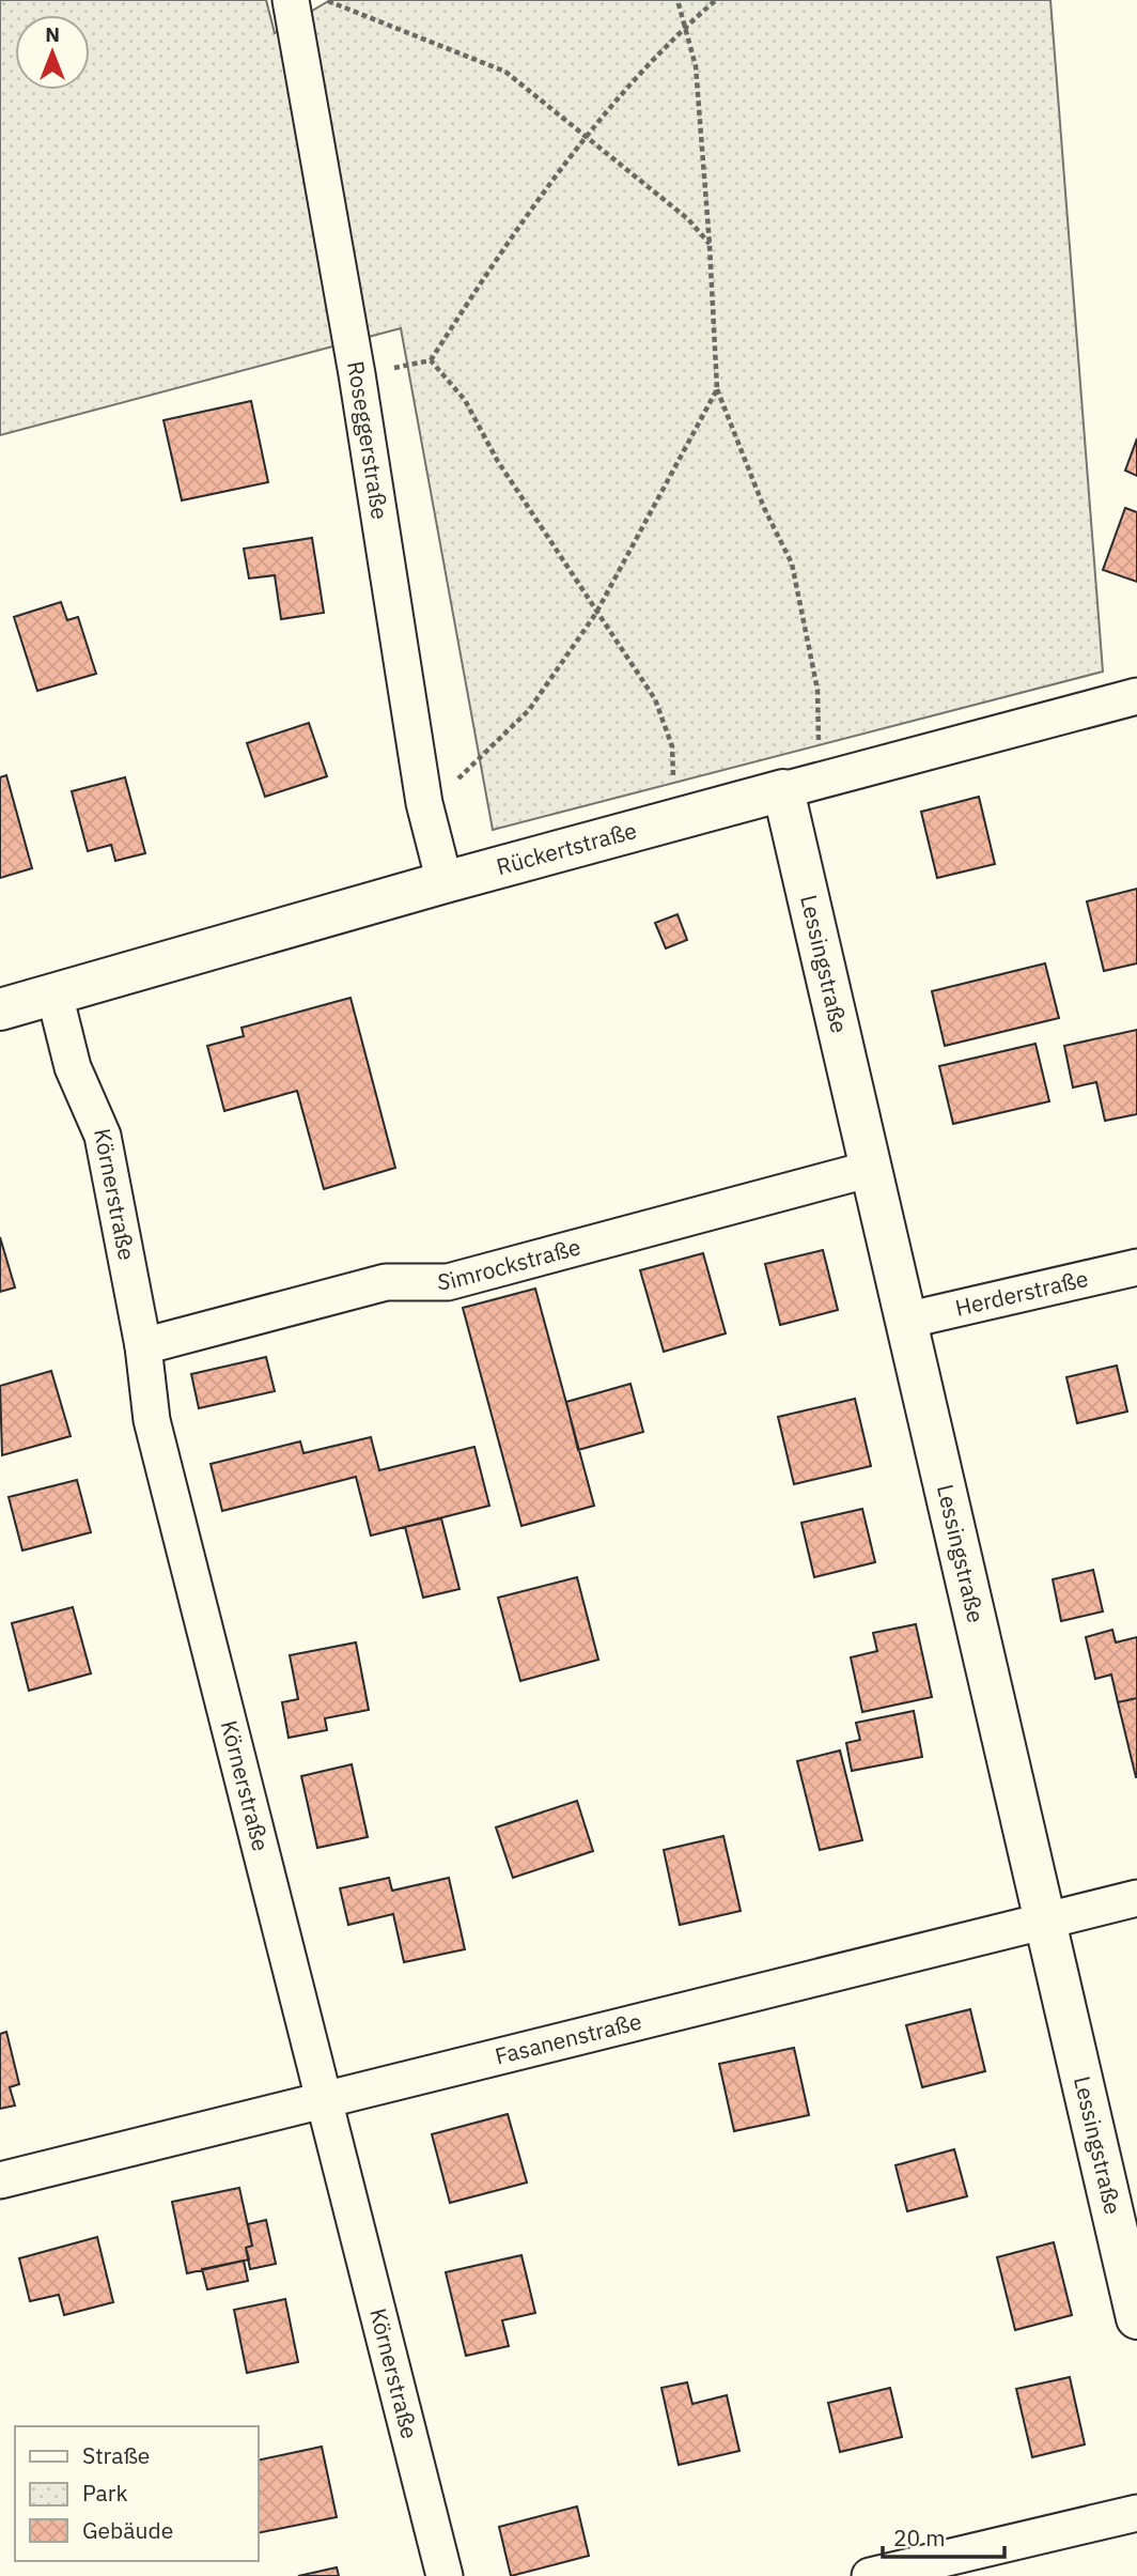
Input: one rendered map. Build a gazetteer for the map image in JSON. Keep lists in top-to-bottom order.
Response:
{
  "streets": {
    "street": [
      "Roseggerstraße",
      "Rückertstraße",
      "Lessingstraße",
      "Körnerstraße",
      "Simrockstraße",
      "Herderstraße",
      "Fasanenstraße"
    ]
  },
  "crossings": [
    ["Roseggerstraße", "Rückertstraße"],
    ["Rückertstraße", "Lessingstraße"],
    ["Rückertstraße", "Körnerstraße"],
    ["Lessingstraße", "Simrockstraße"],
    ["Lessingstraße", "Herderstraße"],
    ["Lessingstraße", "Fasanenstraße"],
    ["Körnerstraße", "Simrockstraße"],
    ["Körnerstraße", "Fasanenstraße"]
  ],
  "legend": ["Straße", "Park", "Gebäude"],
  "scale_bar": "20 m",
  "north": "top"
}
